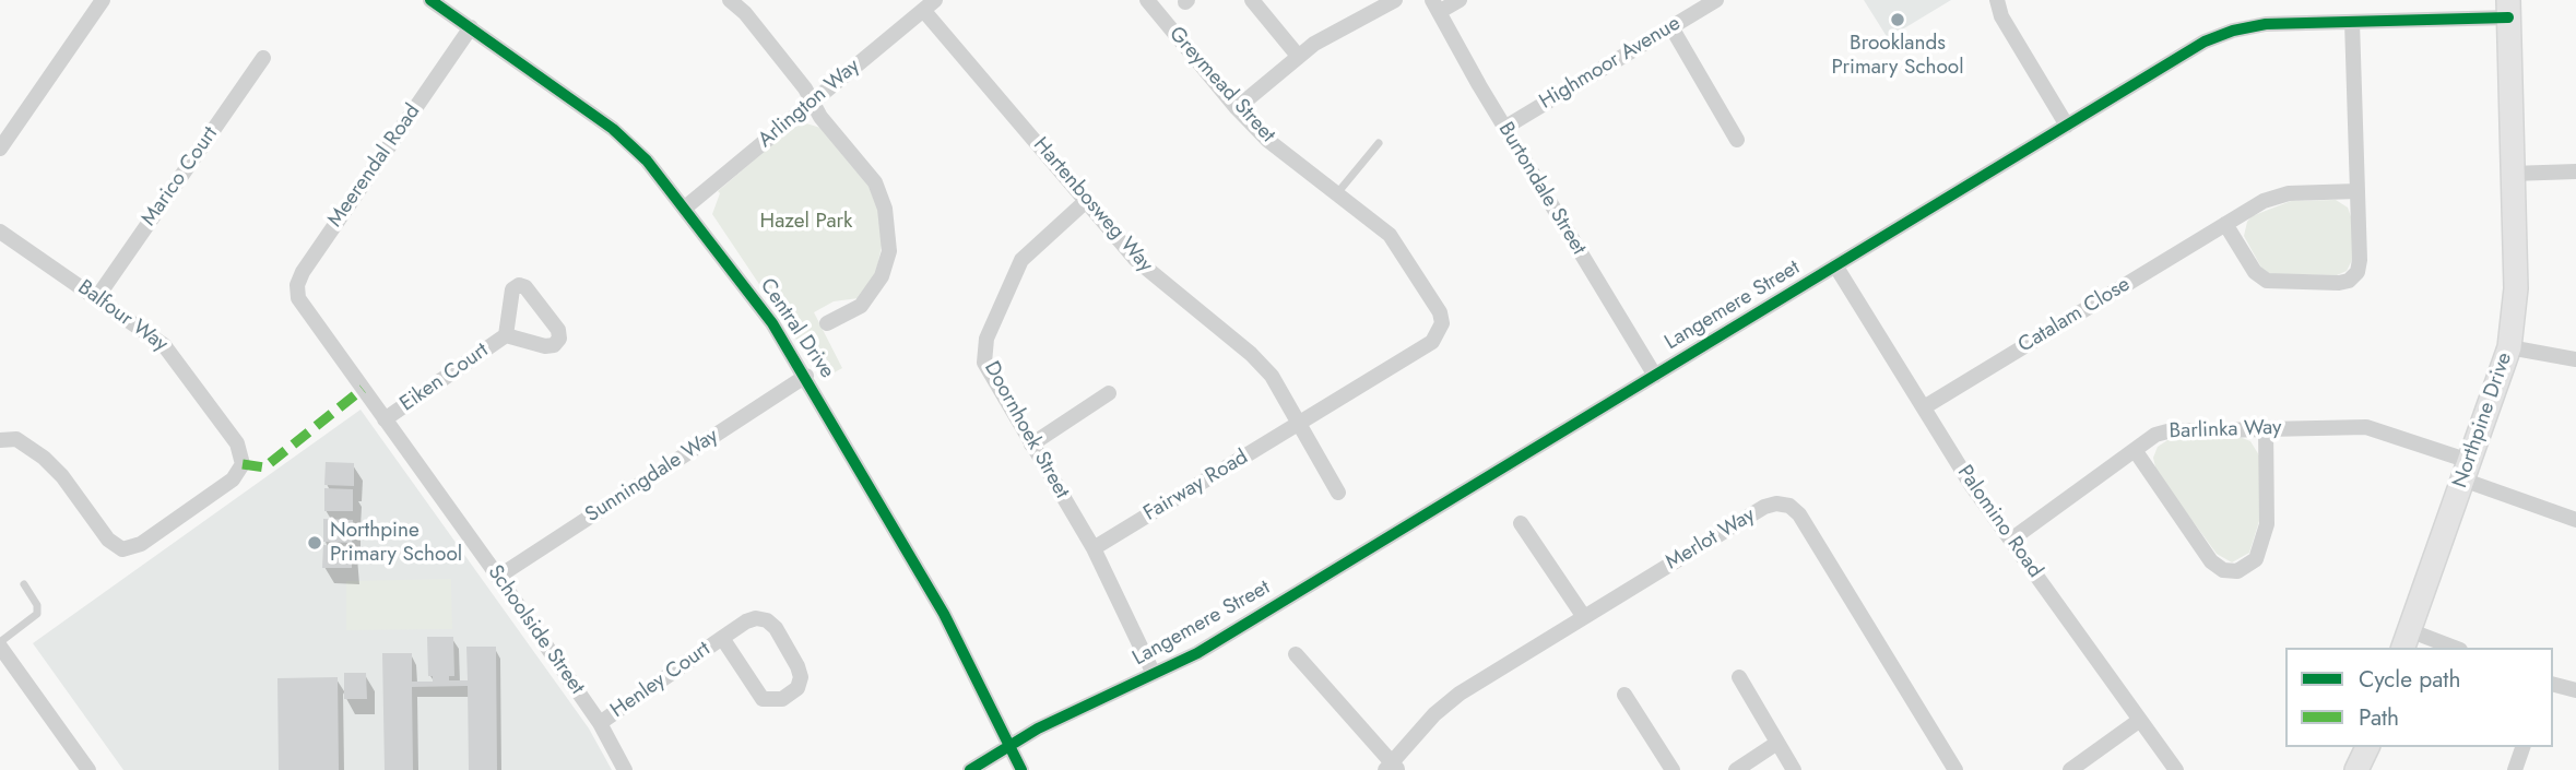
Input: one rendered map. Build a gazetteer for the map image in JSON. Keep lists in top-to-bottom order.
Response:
{
  "streets": {
    "street": [
      "Highmoor Avenue",
      "Greymead Street",
      "Arlington Way",
      "Meerendal Road",
      "Marico Court",
      "Burtondale Street",
      "Hartenbosweg Way",
      "Langemere Street",
      "Catalam Close",
      "Balfour Way",
      "Central Drive",
      "Eiken Court",
      "Northpine Drive",
      "Doornhoek Street",
      "Barlinka Way",
      "Sunningdale Way",
      "Fairway Road",
      "Palomino Road",
      "Merlot Way",
      "Schoolside Street",
      "Henley Court"
    ]
  },
  "crossings": [
    ["Highmoor Avenue", "Burtondale Street"],
    ["Greymead Street", "Fairway Road"],
    ["Arlington Way", "Hartenbosweg Way"],
    ["Arlington Way", "Central Drive"],
    ["Meerendal Road", "Central Drive"],
    ["Meerendal Road", "Schoolside Street"],
    ["Marico Court", "Balfour Way"],
    ["Burtondale Street", "Langemere Street"],
    ["Hartenbosweg Way", "Doornhoek Street"],
    ["Hartenbosweg Way", "Fairway Road"],
    ["Langemere Street", "Central Drive"],
    ["Langemere Street", "Northpine Drive"],
    ["Langemere Street", "Doornhoek Street"],
    ["Langemere Street", "Palomino Road"],
    ["Catalam Close", "Palomino Road"],
    ["Central Drive", "Sunningdale Way"],
    ["Eiken Court", "Schoolside Street"],
    ["Northpine Drive", "Barlinka Way"],
    ["Doornhoek Street", "Fairway Road"],
    ["Barlinka Way", "Palomino Road"],
    ["Sunningdale Way", "Schoolside Street"],
    ["Schoolside Street", "Henley Court"]
  ],
  "parks": ["Hazel Park"],
  "places": ["Brooklands Primary School", "Northpine Primary School"],
  "legend": ["Cycle path", "Path"]
}
